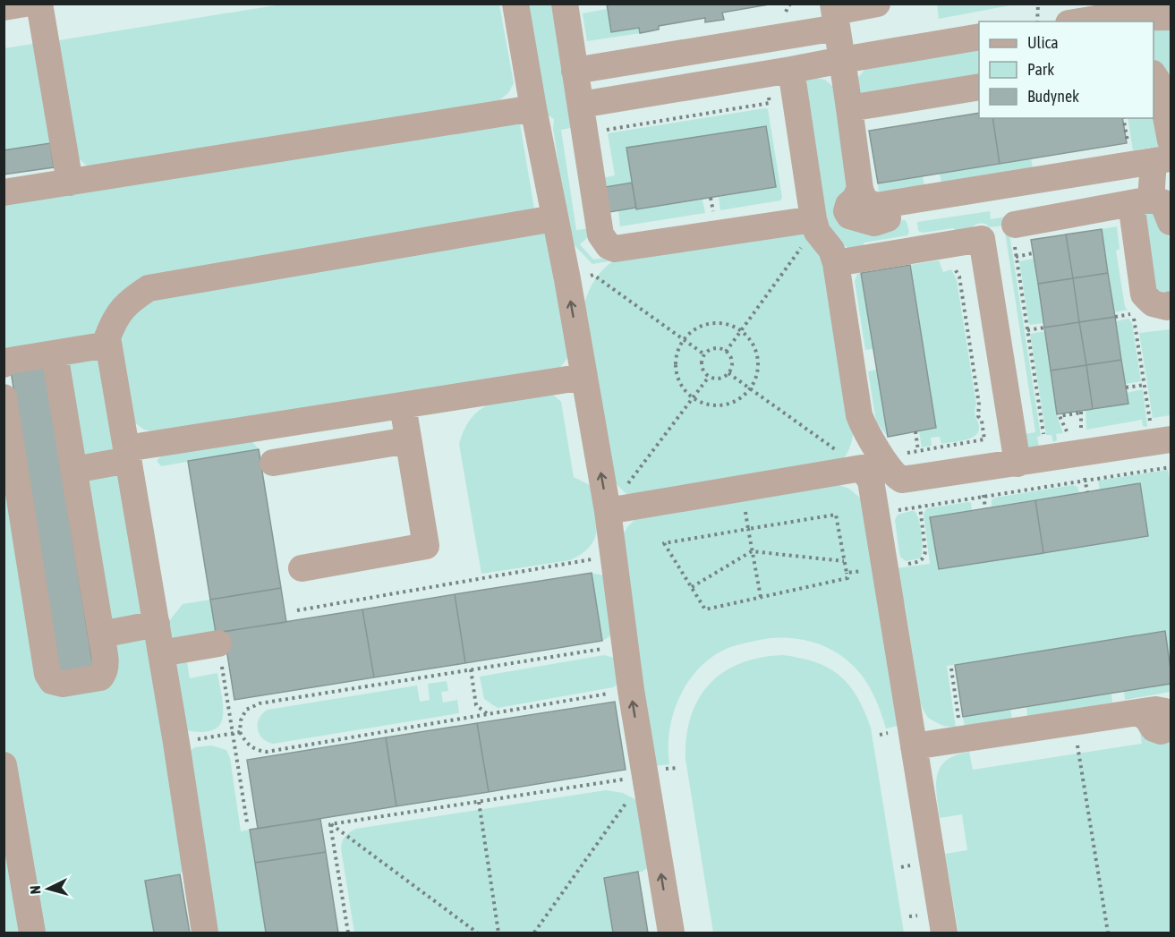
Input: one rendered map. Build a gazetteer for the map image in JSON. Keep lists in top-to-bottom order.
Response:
{
  "legend": ["Ulica", "Park", "Budynek"],
  "north": "left"
}
